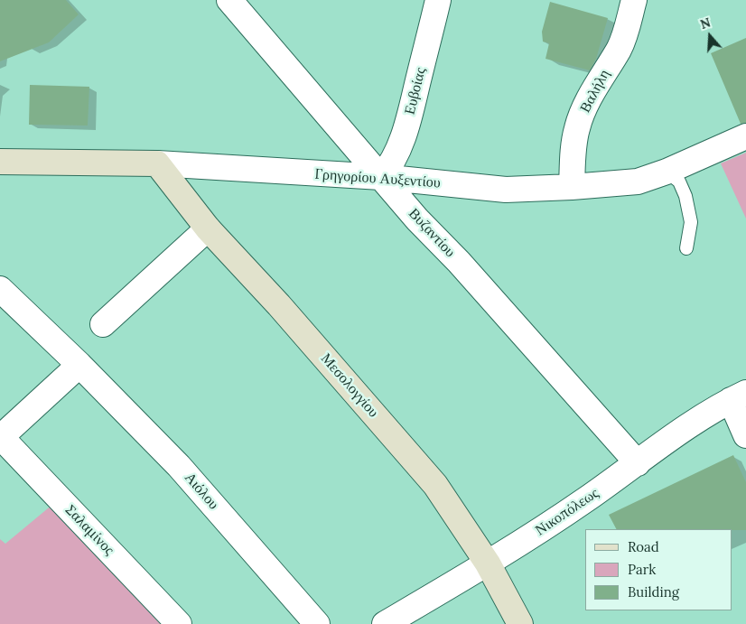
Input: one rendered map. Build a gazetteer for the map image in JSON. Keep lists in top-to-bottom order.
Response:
{
  "streets": {
    "street": [
      "Ευβοίας",
      "Βαλήλη",
      "Γρηγορίου Αυξεντίου",
      "Βυζαντίου",
      "Μεσολογγίου",
      "Αιόλου",
      "Νικοπόλεως",
      "Σαλαμίνος"
    ]
  },
  "crossings": [
    ["Ευβοίας", "Γρηγορίου Αυξεντίου"],
    ["Ευβοίας", "Βυζαντίου"],
    ["Βαλήλη", "Γρηγορίου Αυξεντίου"],
    ["Γρηγορίου Αυξεντίου", "Βυζαντίου"],
    ["Γρηγορίου Αυξεντίου", "Μεσολογγίου"],
    ["Βυζαντίου", "Νικοπόλεως"],
    ["Μεσολογγίου", "Νικοπόλεως"]
  ],
  "legend": ["Road", "Park", "Building"],
  "north": "top"
}
